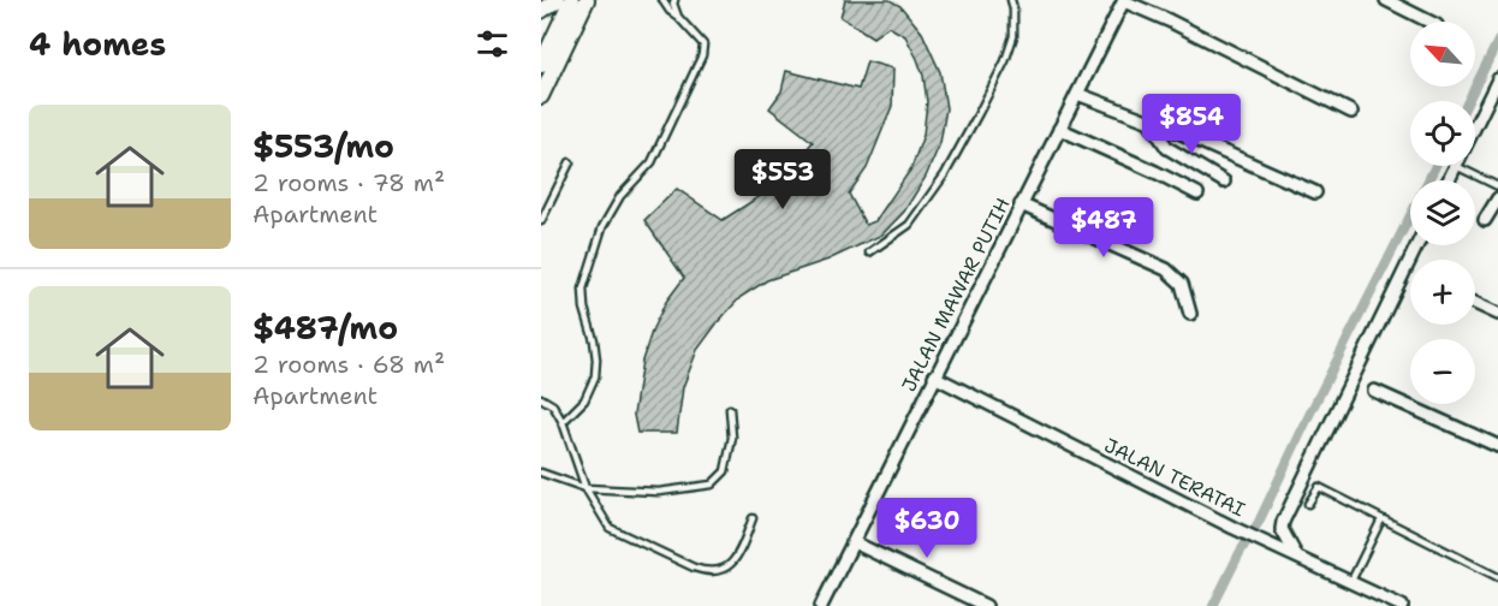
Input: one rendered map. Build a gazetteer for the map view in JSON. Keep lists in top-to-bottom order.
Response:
{
  "streets": {
    "street": ["JALAN MAWAR PUTIH", "JALAN TERATAI"]
  },
  "crossings": [
    ["JALAN MAWAR PUTIH", "JALAN TERATAI"]
  ],
  "north": "top left",
  "page": {
    "heading": "4 homes",
    "map_buttons": ["+", "−"],
    "list": [
      {
        "name": "$553/mo",
        "note": "2 rooms · 78 m² · Apartment"
      },
      {
        "name": "$487/mo",
        "note": "2 rooms · 68 m² · Apartment"
      }
    ],
    "price": [
      "$854",
      "$553",
      "$487",
      "$630"
    ]
  }
}
